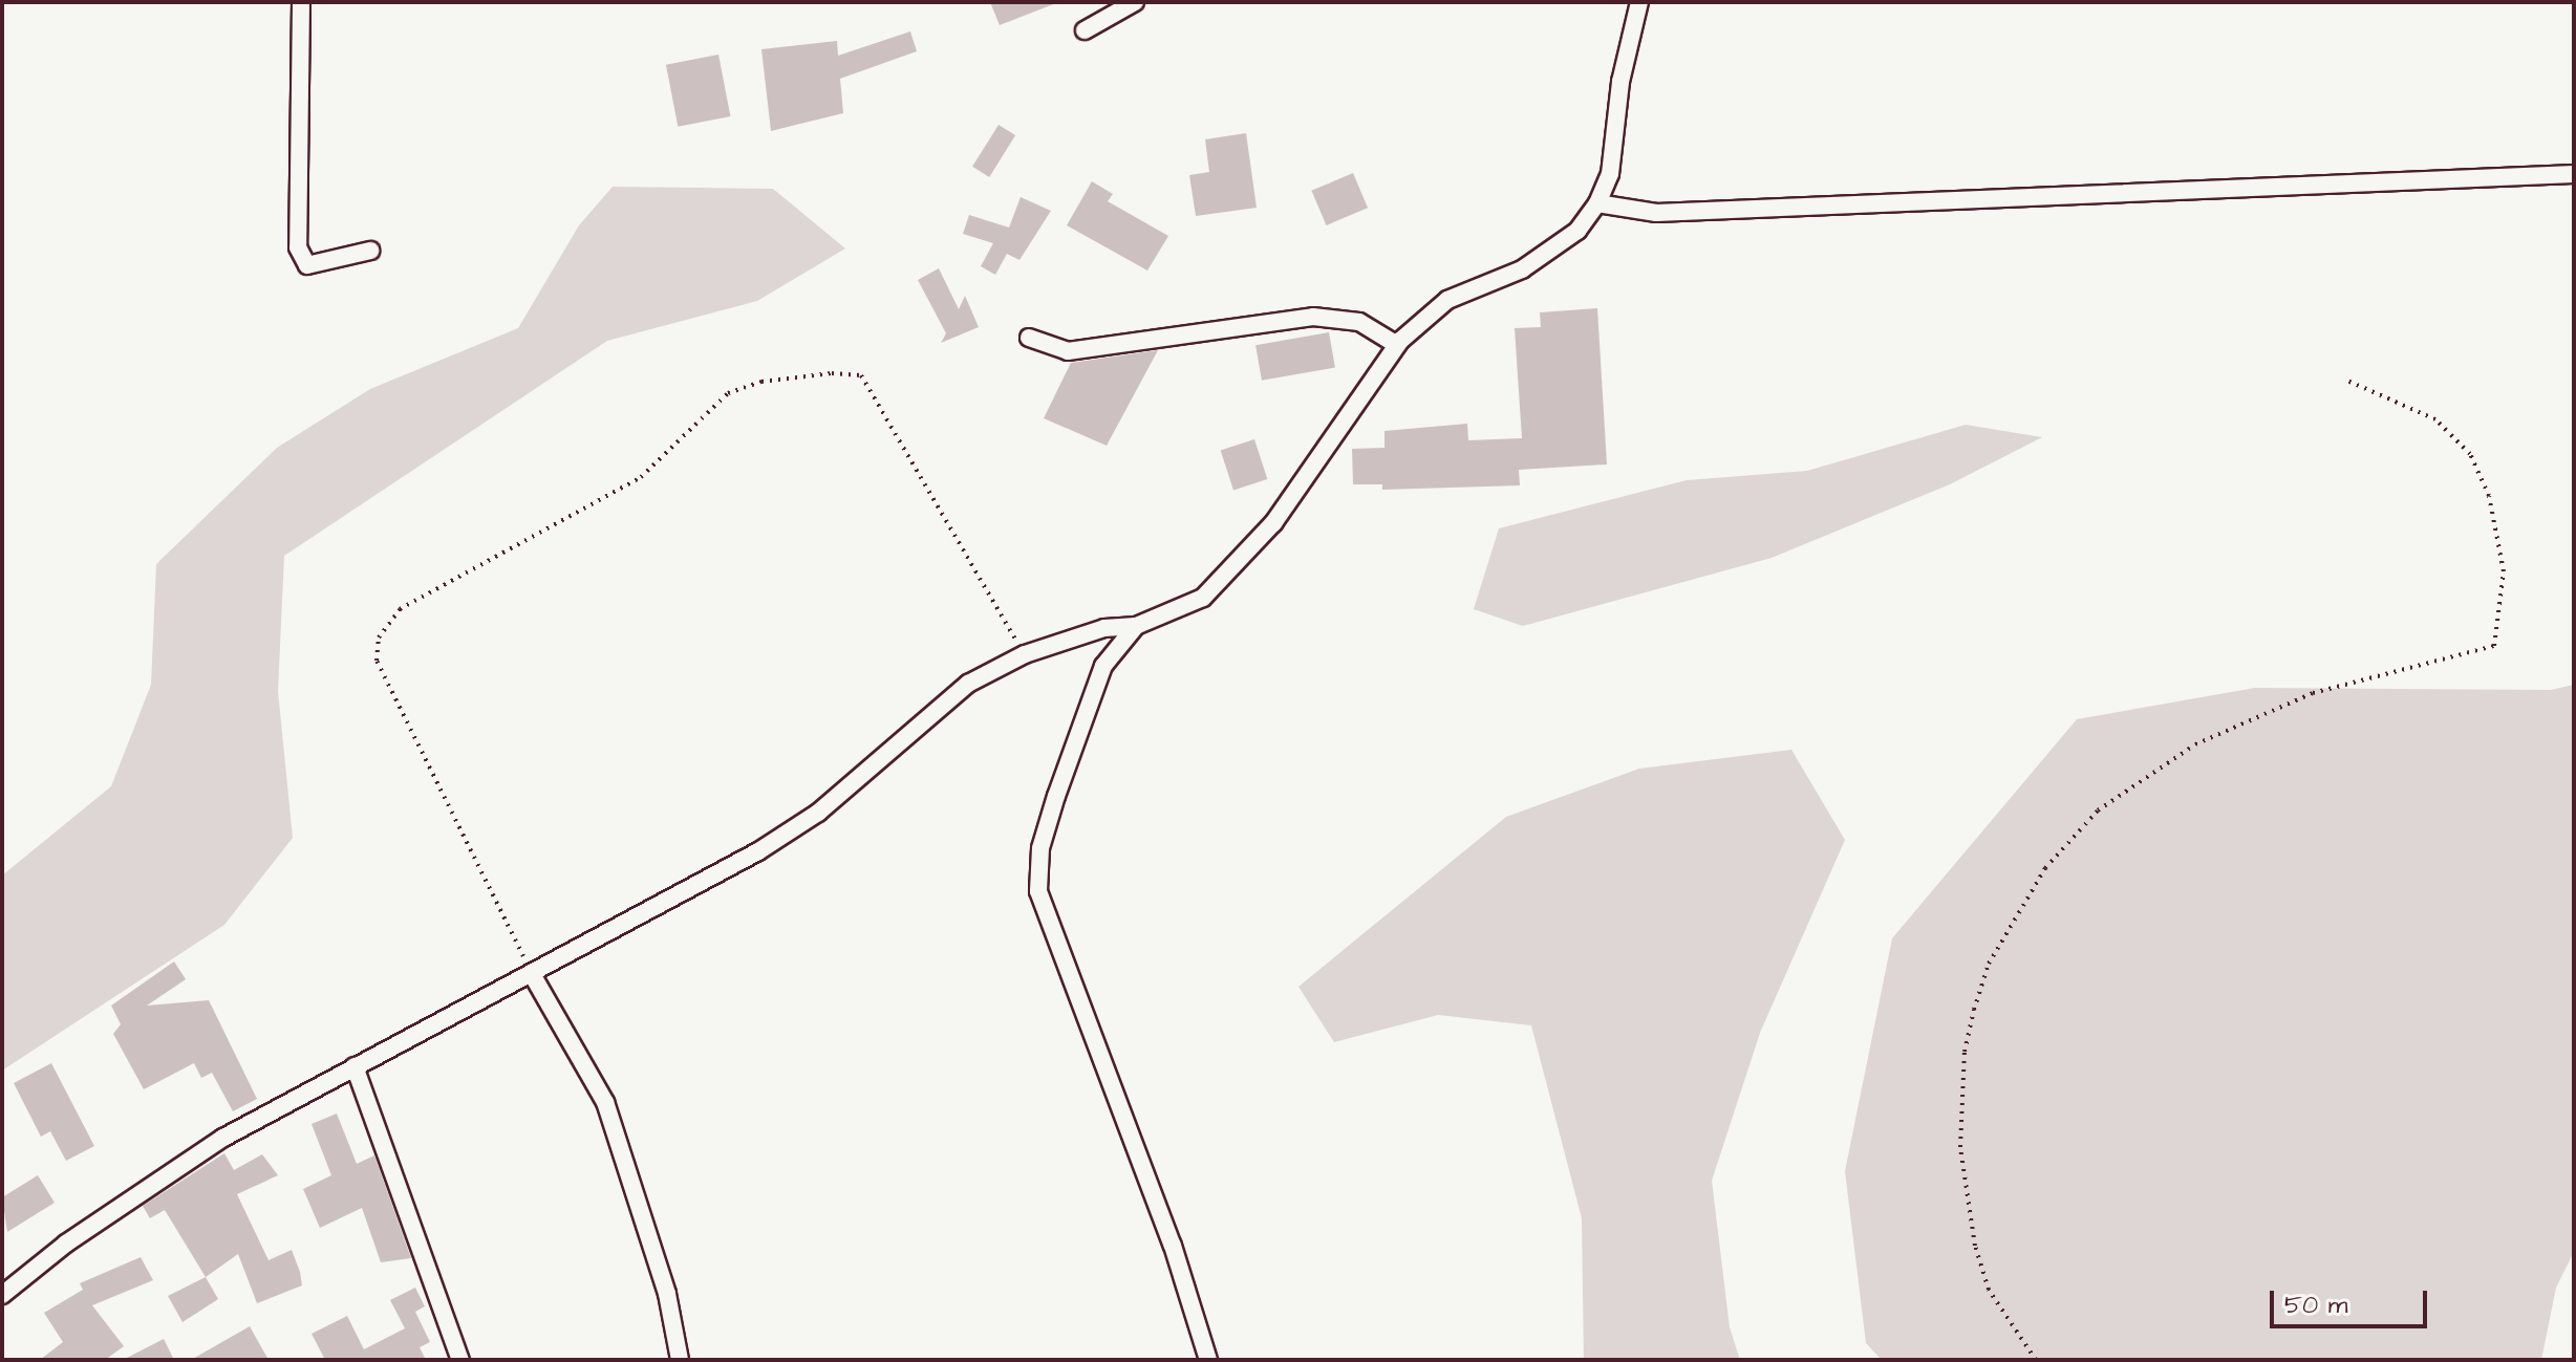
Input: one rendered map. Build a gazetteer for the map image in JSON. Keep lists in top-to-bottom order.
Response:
{
  "scale_bar": "50 m"
}
